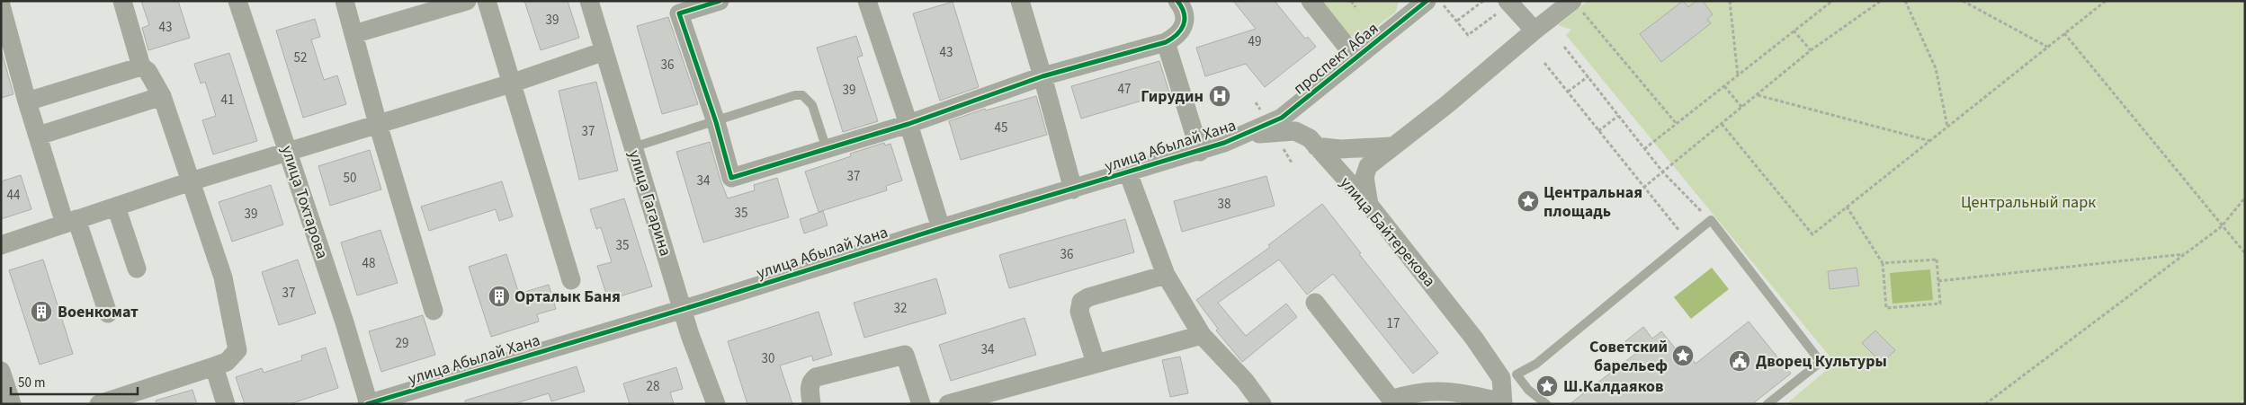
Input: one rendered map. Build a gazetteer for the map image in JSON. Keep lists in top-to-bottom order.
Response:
{
  "streets": {
    "street": [
      "проспект Абая",
      "улица Абылай Хана",
      "улица Тохтарова",
      "улица Гагарина",
      "улица Байтерекова"
    ]
  },
  "crossings": [
    ["проспект Абая", "улица Абылай Хана"],
    ["улица Абылай Хана", "улица Тохтарова"],
    ["улица Абылай Хана", "улица Гагарина"],
    ["улица Абылай Хана", "улица Байтерекова"]
  ],
  "parks": ["Центральный парк"],
  "places": {
    "hospital": ["Гирудин"],
    "place": ["Центральная площадь", "Советский барельеф", "Ш.Калдаяков"],
    "building": ["Орталык Баня", "Военкомат"],
    "public building": ["Дворец Культуры"]
  },
  "house_numbers": [
    "39",
    "43",
    "49",
    "43",
    "52",
    "36",
    "47",
    "39",
    "41",
    "45",
    "37",
    "37",
    "50",
    "34",
    "44",
    "38",
    "35",
    "39",
    "35",
    "36",
    "48",
    "37",
    "32",
    "17",
    "29",
    "34",
    "30",
    "28"
  ],
  "scale_bar": "50 m"
}
